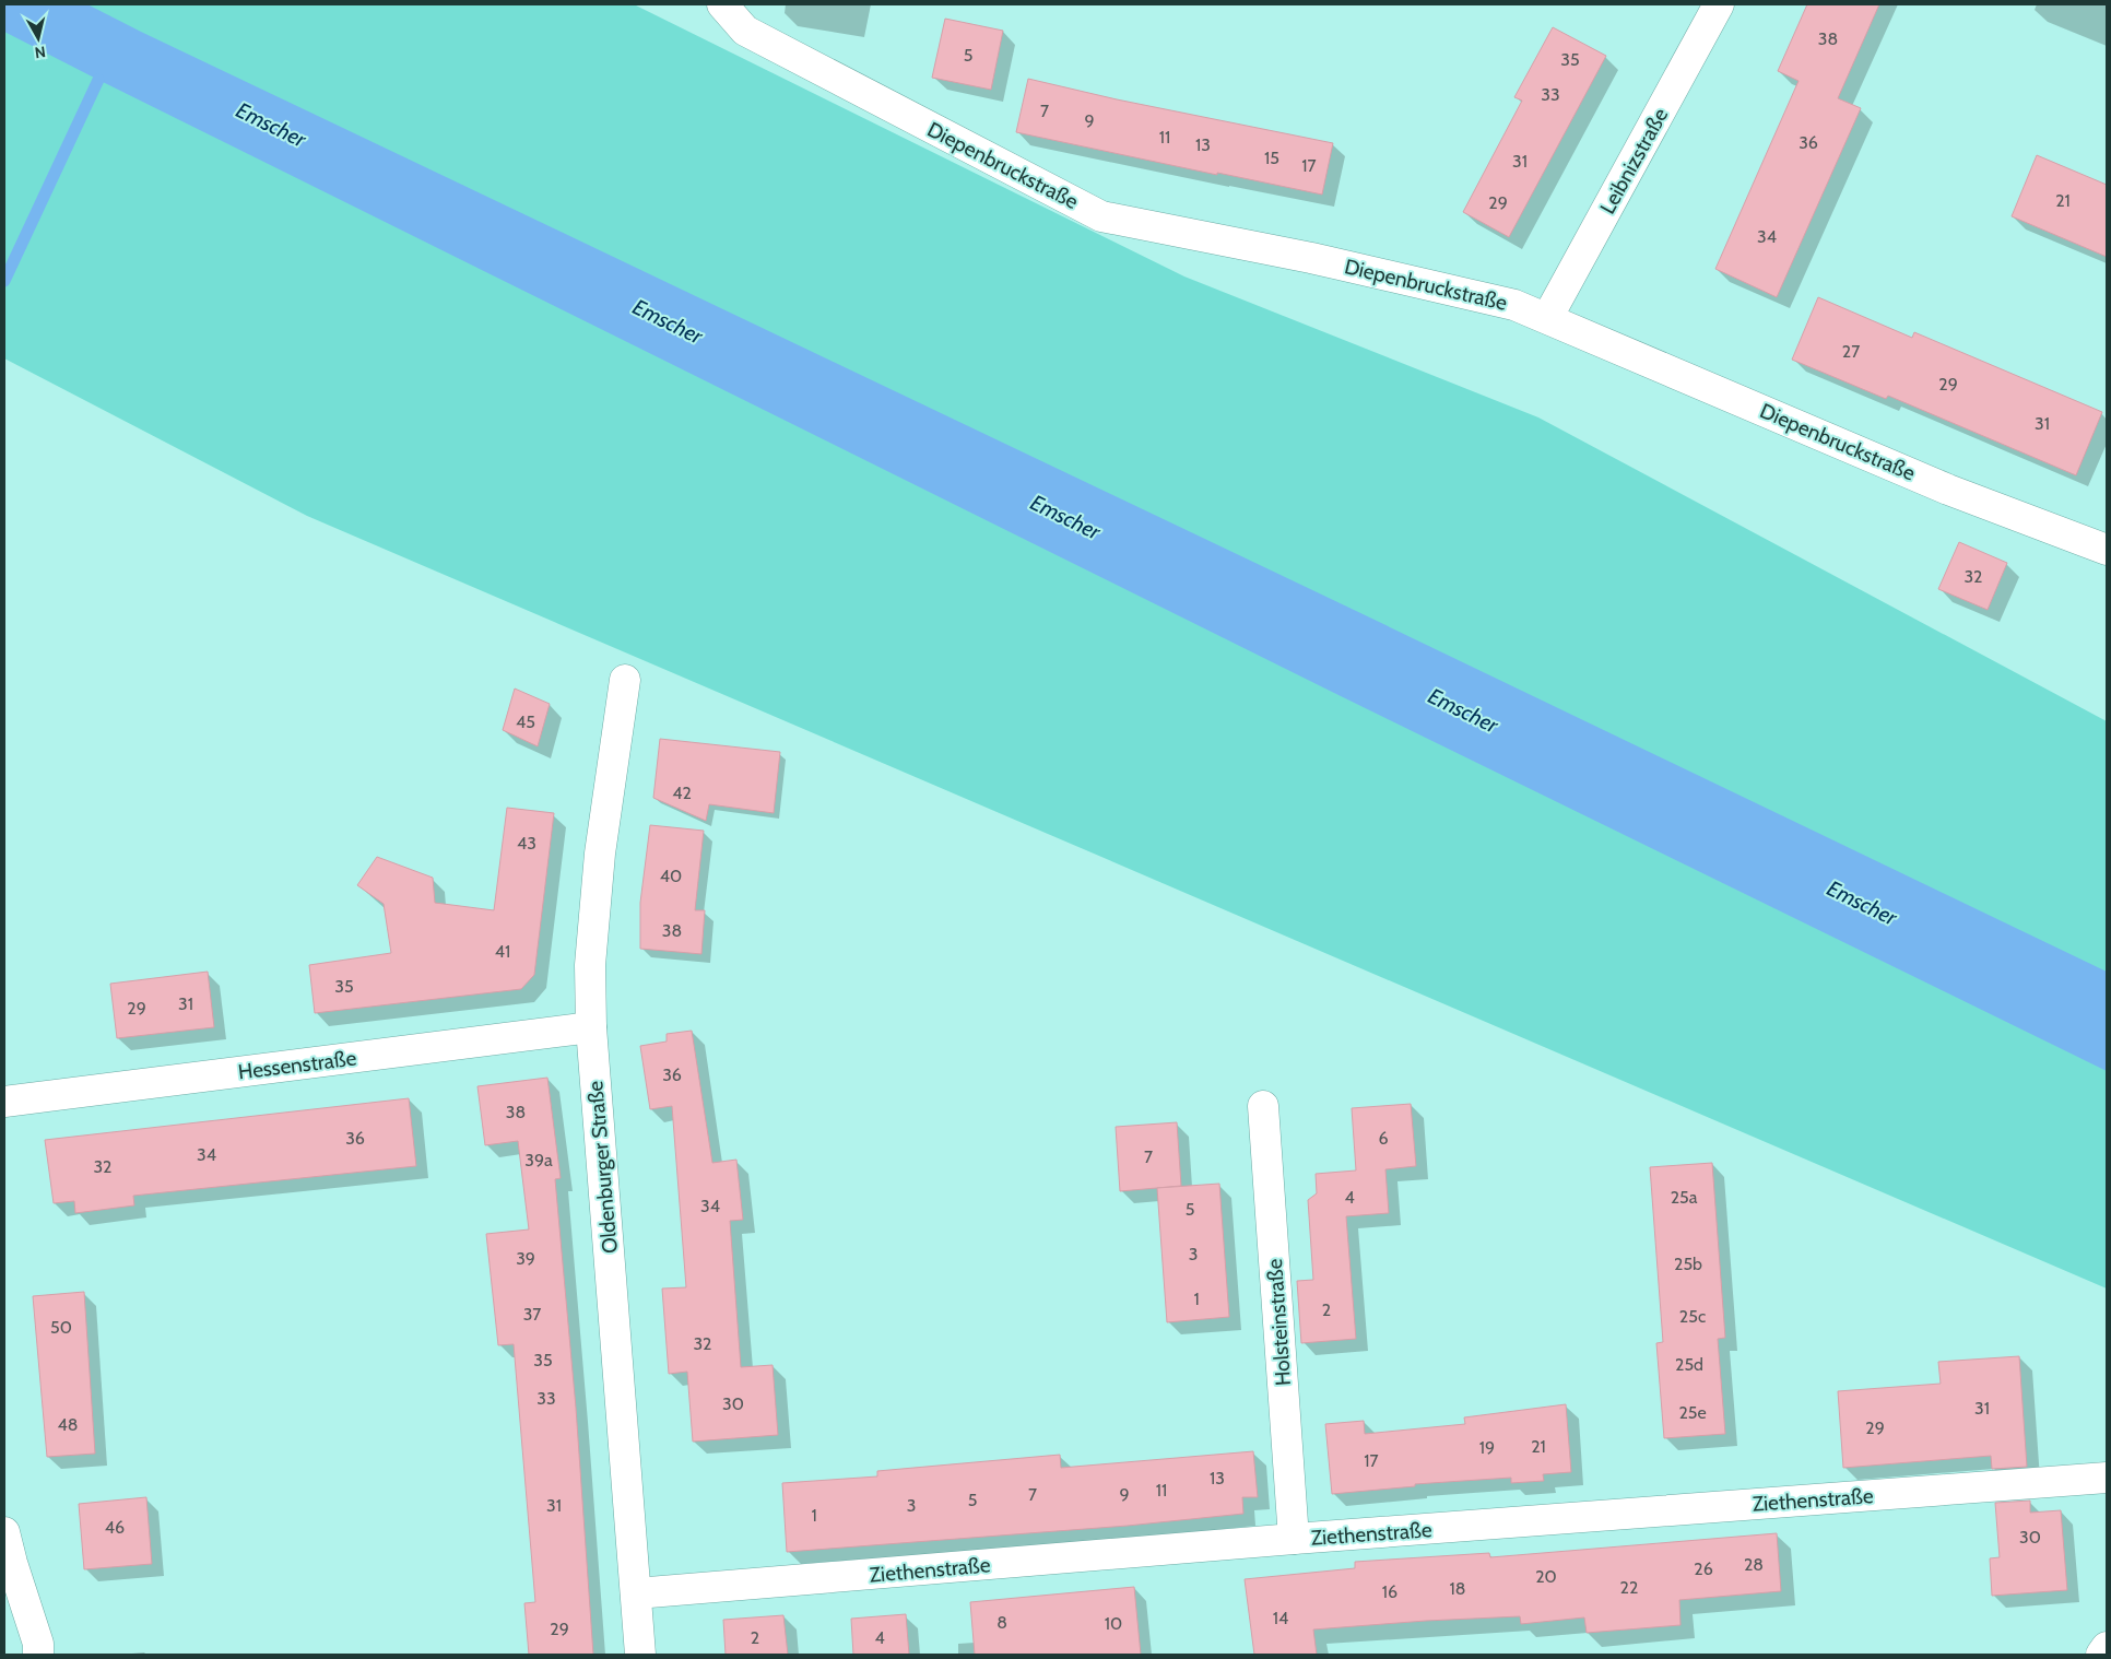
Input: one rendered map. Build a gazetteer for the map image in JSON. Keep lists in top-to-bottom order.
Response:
{
  "streets": {
    "street": [
      "Leibnizstraße",
      "Diepenbruckstraße",
      "Hessenstraße",
      "Oldenburger Straße",
      "Holsteinstraße",
      "Ziethenstraße"
    ]
  },
  "crossings": [
    ["Leibnizstraße", "Diepenbruckstraße"],
    ["Hessenstraße", "Oldenburger Straße"],
    ["Oldenburger Straße", "Ziethenstraße"],
    ["Holsteinstraße", "Ziethenstraße"]
  ],
  "water": ["Emscher"],
  "house_numbers": [
    "38",
    "5",
    "35",
    "33",
    "7",
    "9",
    "11",
    "36",
    "13",
    "15",
    "31",
    "17",
    "21",
    "29",
    "34",
    "27",
    "29",
    "31",
    "32",
    "45",
    "42",
    "43",
    "40",
    "38",
    "41",
    "35",
    "31",
    "29",
    "36",
    "38",
    "36",
    "6",
    "34",
    "7",
    "39a",
    "32",
    "4",
    "25a",
    "34",
    "5",
    "3",
    "39",
    "25b",
    "1",
    "2",
    "37",
    "25c",
    "50",
    "32",
    "35",
    "25d",
    "33",
    "30",
    "31",
    "25e",
    "48",
    "29",
    "21",
    "19",
    "17",
    "13",
    "11",
    "7",
    "9",
    "5",
    "31",
    "3",
    "1",
    "46",
    "30",
    "28",
    "26",
    "20",
    "22",
    "18",
    "16",
    "14",
    "8",
    "10",
    "29",
    "2",
    "4"
  ],
  "north": "bottom"
}
